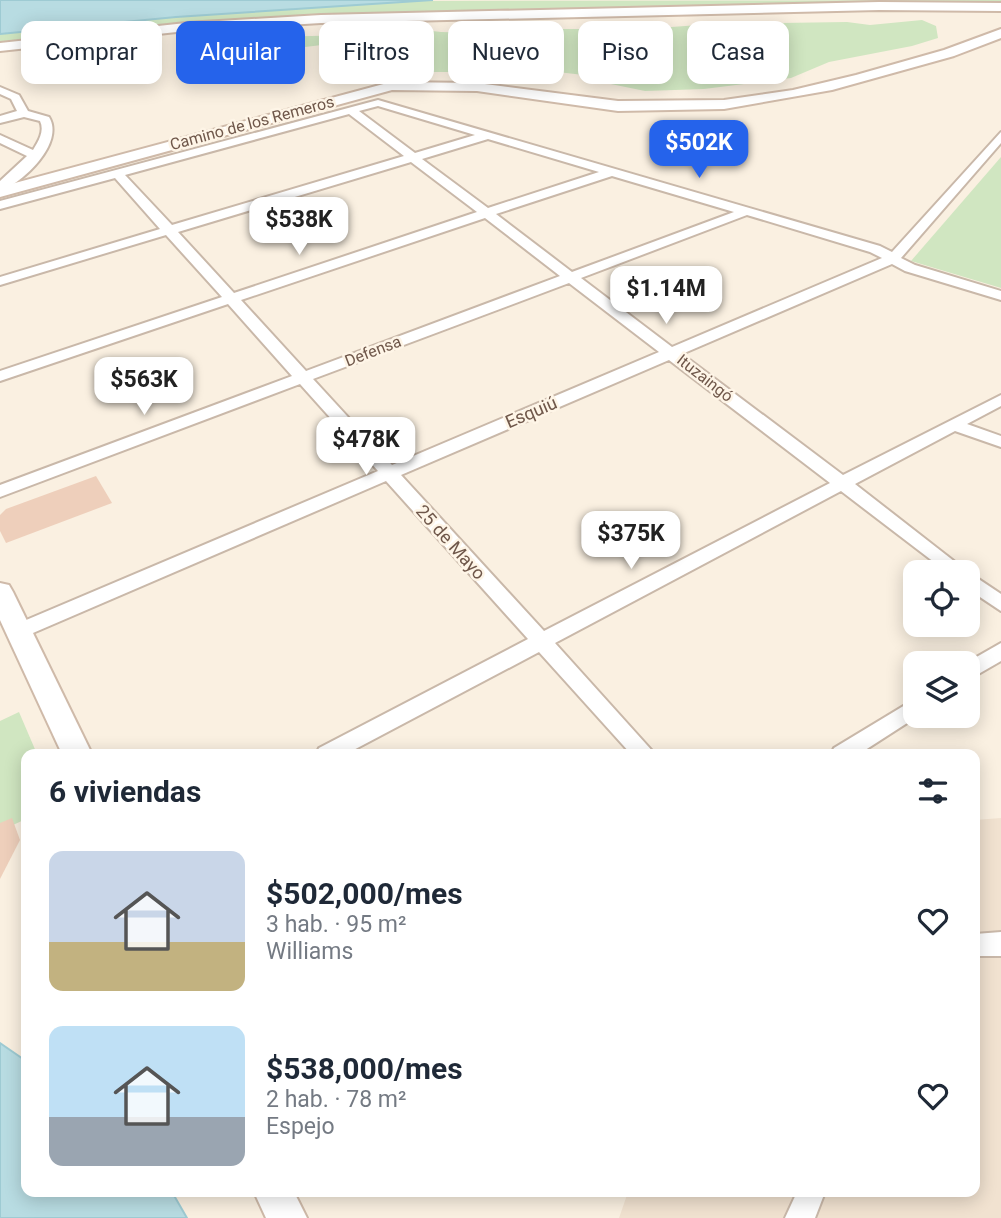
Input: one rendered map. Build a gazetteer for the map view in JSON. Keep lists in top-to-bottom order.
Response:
{
  "streets": {
    "main road": ["Camino de los Remeros"],
    "street": [
      "Defensa",
      "Ituzaingó",
      "Esquiú",
      "25 de Mayo"
    ]
  },
  "crossings": [
    ["Defensa", "Ituzaingó"],
    ["Defensa", "25 de Mayo"],
    ["Ituzaingó", "Esquiú"],
    ["Esquiú", "25 de Mayo"]
  ],
  "page": {
    "chip": [
      "Comprar",
      "Alquilar",
      "Filtros",
      "Nuevo",
      "Piso",
      "Casa"
    ],
    "price": [
      "$502K",
      "$538K",
      "$1.14M",
      "$563K",
      "$478K",
      "$375K"
    ],
    "heading": "6 viviendas",
    "list": [
      {
        "name": "$502,000/mes",
        "note": "3 hab. · 95 m² · Williams"
      },
      {
        "name": "$538,000/mes",
        "note": "2 hab. · 78 m² · Espejo"
      }
    ]
  }
}
